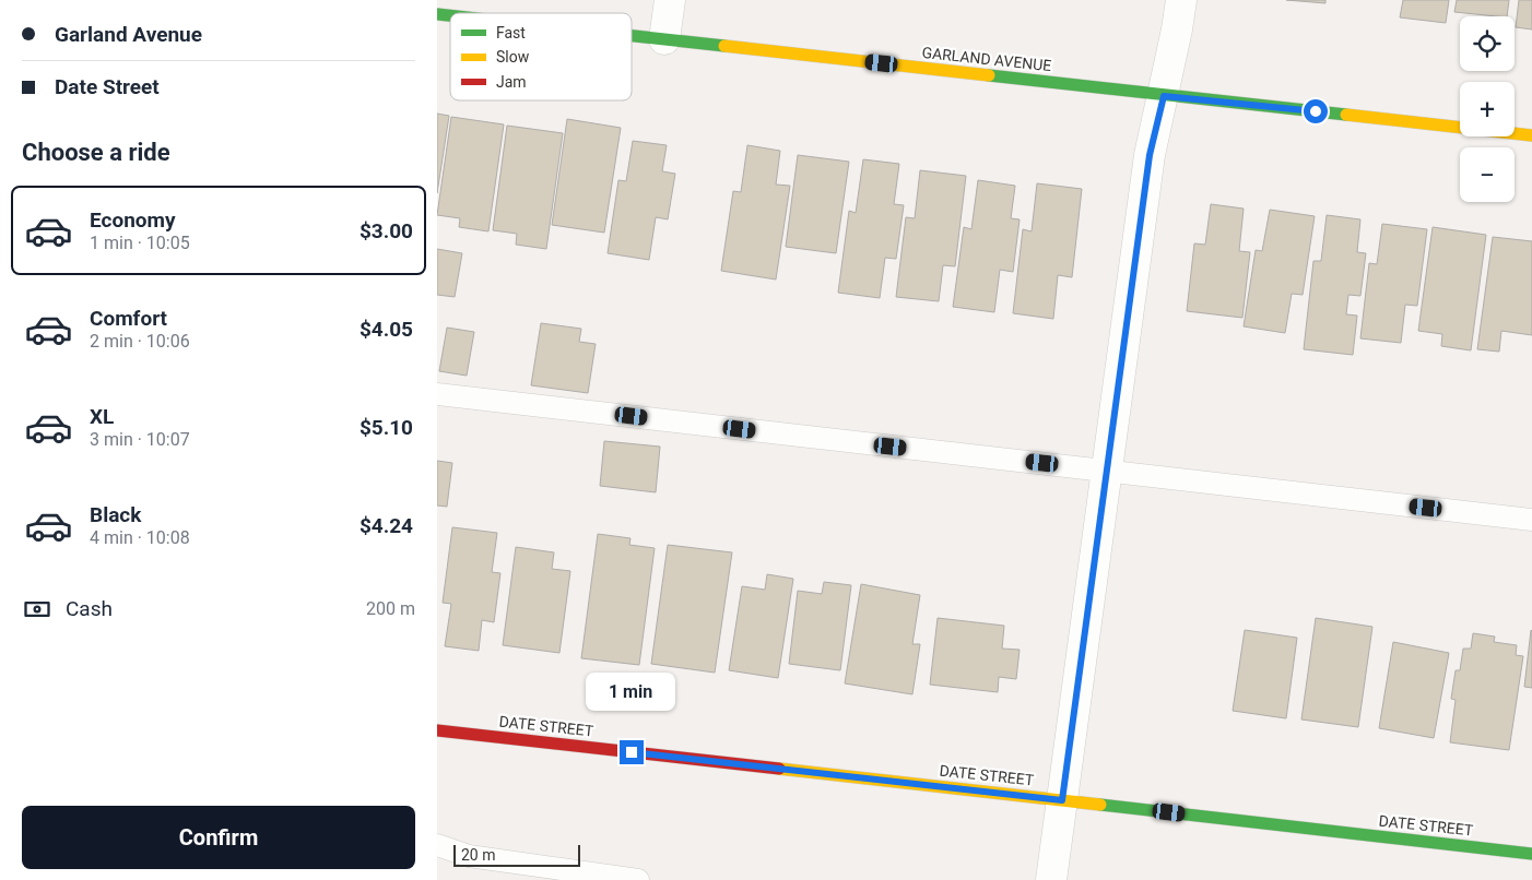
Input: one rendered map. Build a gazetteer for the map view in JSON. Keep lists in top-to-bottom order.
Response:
{
  "streets": {
    "street": ["GARLAND AVENUE", "DATE STREET"]
  },
  "legend": ["Fast", "Slow", "Jam"],
  "scale_bar": "20 m",
  "page": {
    "banner": ["Garland Avenue", "Date Street"],
    "map_buttons": ["+", "−"],
    "heading": "Choose a ride",
    "list": [
      {
        "name": "Economy",
        "note": "1 min · 10:05",
        "value": "$3.00"
      },
      {
        "name": "Comfort",
        "note": "2 min · 10:06",
        "value": "$4.05"
      },
      {
        "name": "XL",
        "note": "3 min · 10:07",
        "value": "$5.10"
      },
      {
        "name": "Black",
        "note": "4 min · 10:08",
        "value": "$4.24"
      }
    ],
    "pay": ["Cash", "200 m"],
    "bubble": "1 min",
    "buttons": "Confirm",
    "scale": "20 m"
  }
}
